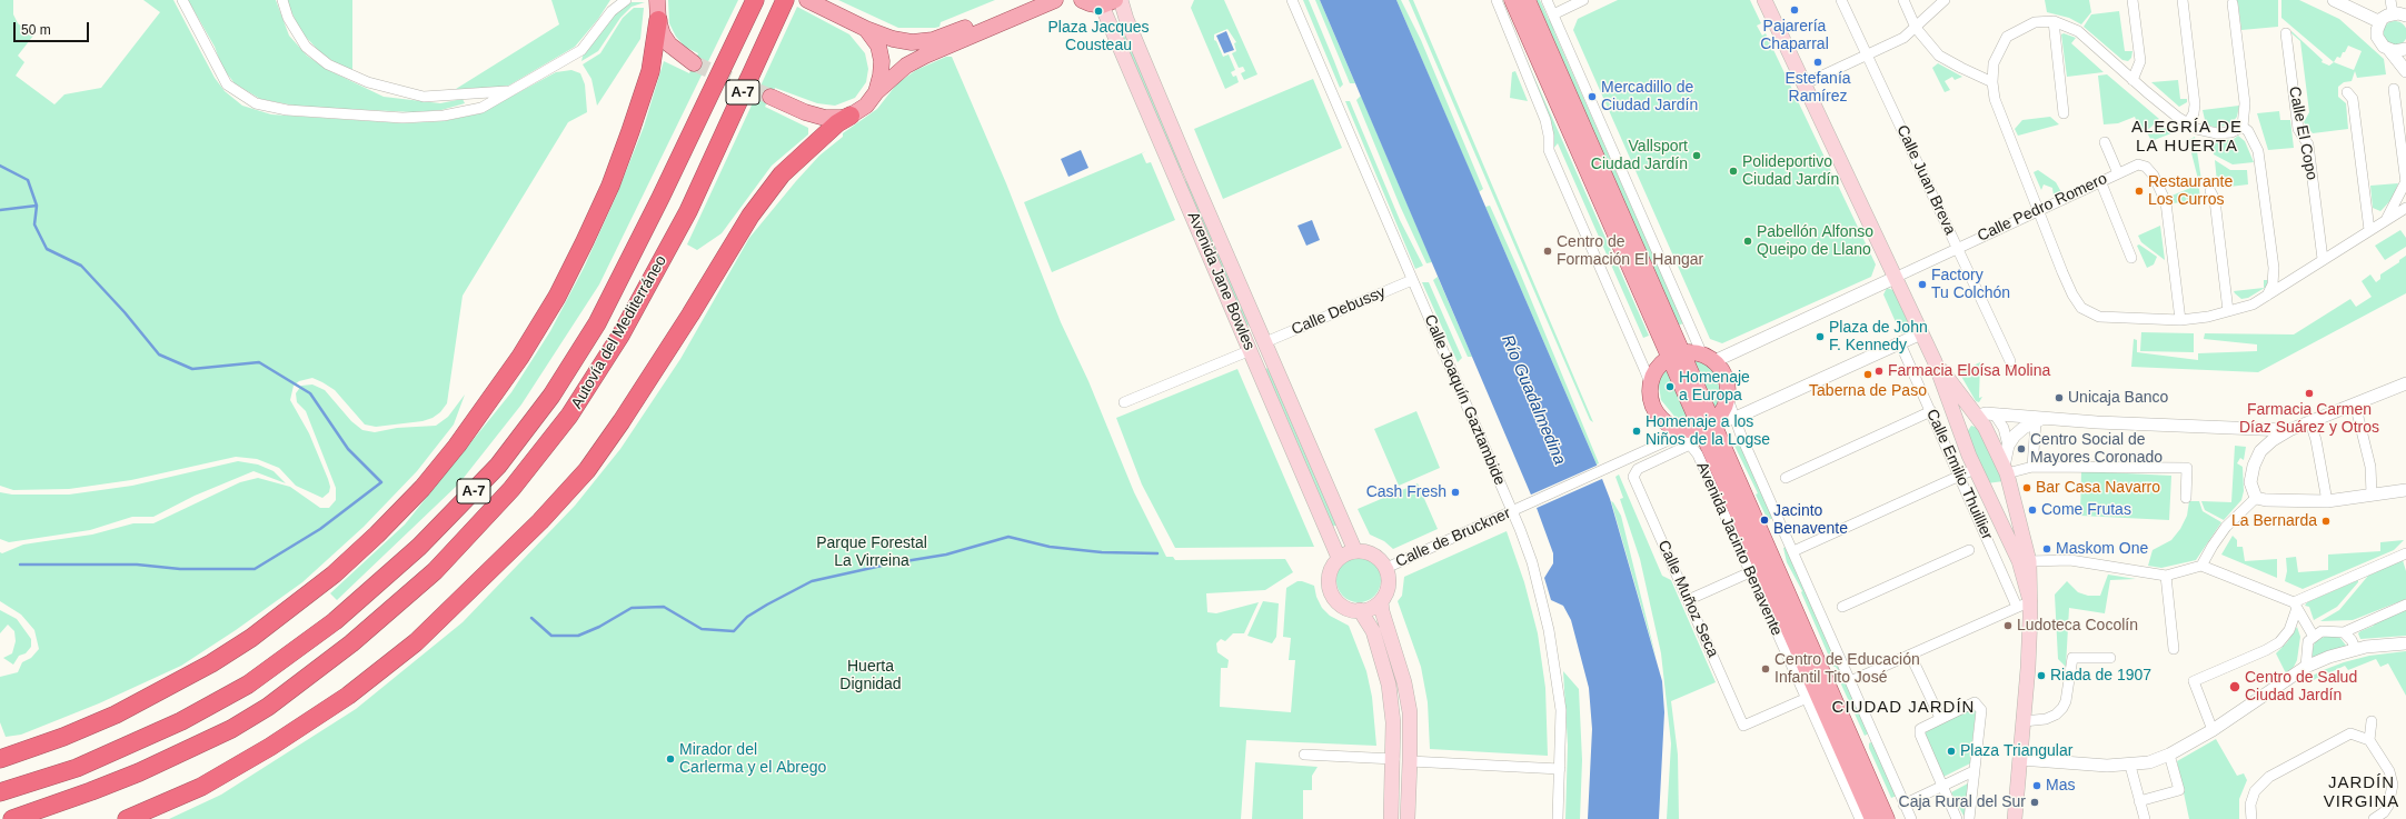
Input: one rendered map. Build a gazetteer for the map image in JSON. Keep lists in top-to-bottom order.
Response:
{
  "streets": {
    "highway": ["A-7", "Autovía del Mediterráneo"],
    "main road": ["Avenida Jane Bowles", "Calle Emilio Thuillier", "Avenida Jacinto Benavente"],
    "street": [
      "Calle El Copo",
      "Calle Juan Breva",
      "Calle Pedro Romero",
      "Calle Debussy",
      "Calle Joaquín Gaztambide",
      "Calle de Bruckner",
      "Calle Muñoz Seca"
    ]
  },
  "crossings": [
    ["Calle Juan Breva", "Calle Pedro Romero"],
    ["Avenida Jane Bowles", "Calle Debussy"],
    ["Avenida Jane Bowles", "Calle de Bruckner"],
    ["Calle Debussy", "Calle Joaquín Gaztambide"],
    ["Calle Joaquín Gaztambide", "Calle de Bruckner"],
    ["Calle de Bruckner", "Avenida Jacinto Benavente"],
    ["Avenida Jacinto Benavente", "Calle Muñoz Seca"]
  ],
  "districts": ["ALEGRÍA DE LA HUERTA", "CIUDAD JARDÍN", "JARDÍN VIRGINA"],
  "water": ["Río Guadalmedina"],
  "parks": ["Parque Forestal La Virreina", "Huerta Dignidad"],
  "places": [
    "Pajarería Chaparral",
    "Plaza Jacques Cousteau",
    "Estefanía Ramírez",
    "Mercadillo de Ciudad Jardín",
    "Vallsport Ciudad Jardín",
    "Polideportivo Ciudad Jardín",
    "Restaurante Los Curros",
    "Pabellón Alfonso Queipo de Llano",
    "Centro de Formación El Hangar",
    "Factory Tu Colchón",
    "Plaza de John F. Kennedy",
    "Farmacia Eloísa Molina",
    "Taberna de Paso",
    "Homenaje a Europa",
    "Farmacia Carmen Díaz Suárez y Otros",
    "Unicaja Banco",
    "Homenaje a los Niños de la Logse",
    "Centro Social de Mayores Coronado",
    "Bar Casa Navarro",
    "Cash Fresh",
    "Come Frutas",
    "Jacinto Benavente",
    "La Bernarda",
    "Maskom One",
    "Ludoteca Cocolín",
    "Centro de Educación Infantil Tito José",
    "Riada de 1907",
    "Centro de Salud Ciudad Jardín",
    "Plaza Triangular",
    "Mirador del Carlerma y el Abrego",
    "Mas",
    "Caja Rural del Sur"
  ],
  "scale_bar": "50 m"
}
